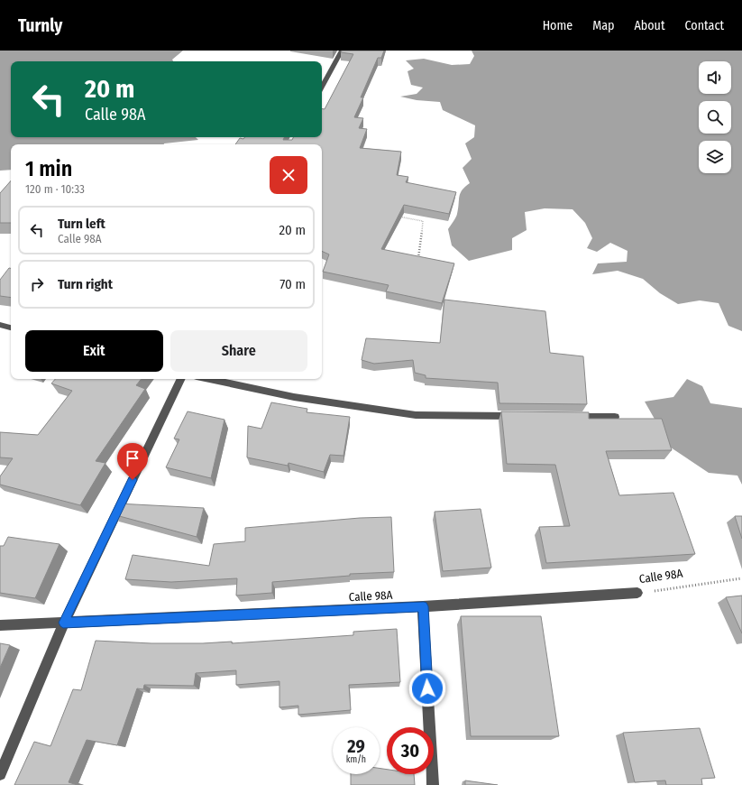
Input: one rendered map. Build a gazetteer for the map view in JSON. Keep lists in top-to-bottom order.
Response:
{
  "streets": {
    "street": ["Calle 98A"]
  },
  "page": {
    "header": "Turnly",
    "nav": [
      "Home",
      "Map",
      "About",
      "Contact"
    ],
    "turn": ["20 m", "Calle 98A"],
    "heading": ["1 min", "120 m · 10:33"],
    "list": [
      {
        "name": "Turn left",
        "note": "Calle 98A",
        "value": "20 m"
      },
      {
        "name": "Turn right",
        "value": "70 m"
      }
    ],
    "buttons": ["Exit", "Share"],
    "speed": "29 km/h",
    "limit": "30"
  }
}
